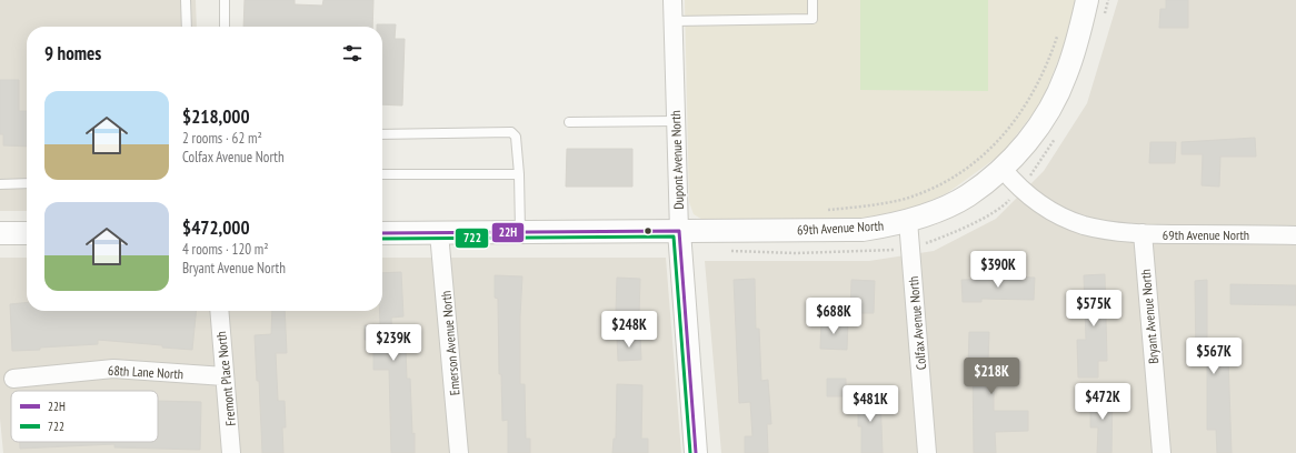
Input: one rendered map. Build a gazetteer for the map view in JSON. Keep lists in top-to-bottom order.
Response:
{
  "streets": {
    "street": [
      "Dupont Avenue North",
      "69th Avenue North",
      "Bryant Avenue North",
      "Colfax Avenue North",
      "Emerson Avenue North",
      "68th Lane North",
      "Fremont Place North"
    ]
  },
  "crossings": [
    ["Dupont Avenue North", "69th Avenue North"],
    ["69th Avenue North", "Bryant Avenue North"],
    ["69th Avenue North", "Colfax Avenue North"],
    ["69th Avenue North", "Emerson Avenue North"],
    ["68th Lane North", "Fremont Place North"]
  ],
  "lines": ["transit line 22H", "transit line 722"],
  "legend": ["22H", "722"],
  "page": {
    "heading": "9 homes",
    "list": [
      {
        "name": "$218,000",
        "note": "2 rooms · 62 m² · Colfax Avenue North"
      },
      {
        "name": "$472,000",
        "note": "4 rooms · 120 m² · Bryant Avenue North"
      }
    ],
    "price": [
      "$390K",
      "$575K",
      "$688K",
      "$248K",
      "$239K",
      "$567K",
      "$218K",
      "$472K",
      "$481K"
    ]
  }
}
